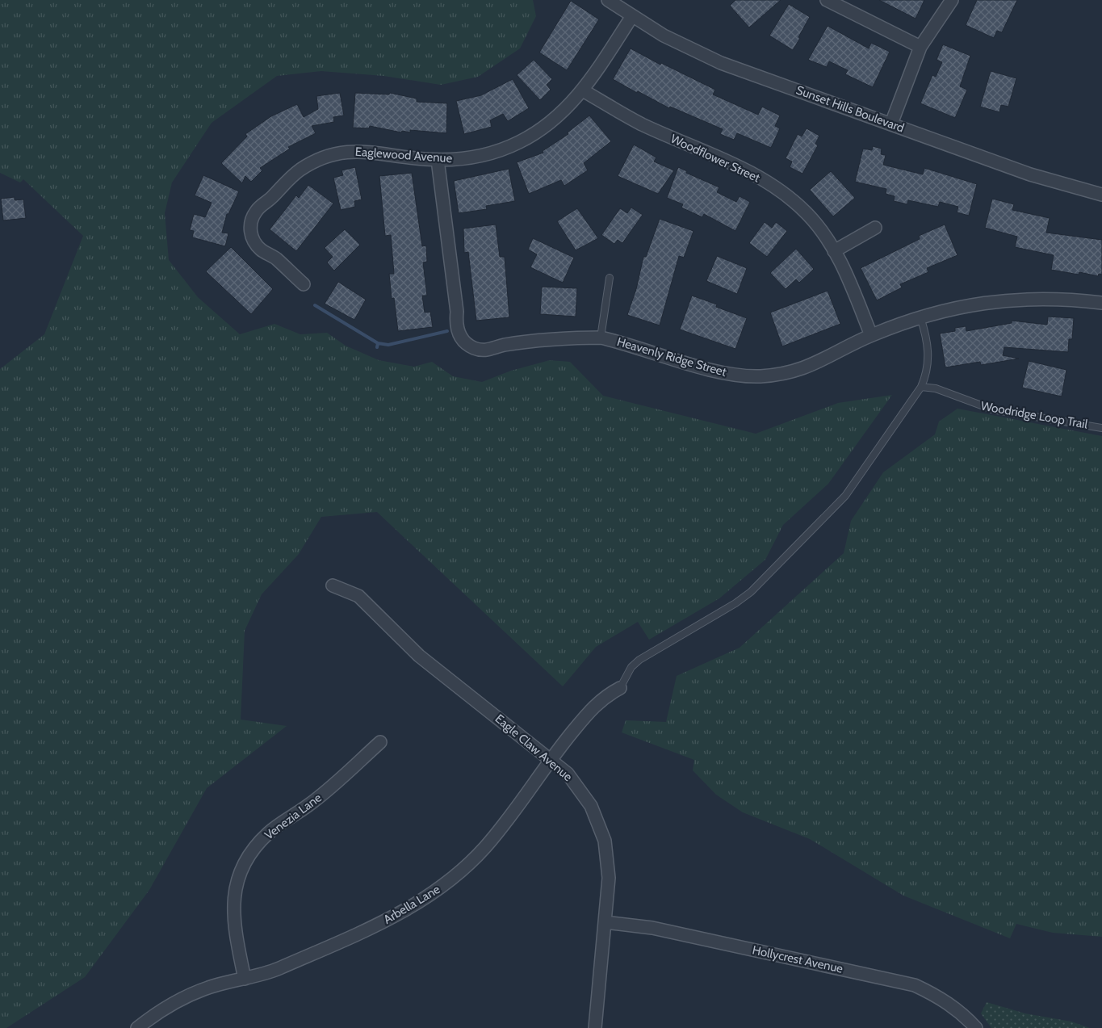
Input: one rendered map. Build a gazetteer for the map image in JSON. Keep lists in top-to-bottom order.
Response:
{
  "streets": {
    "street": [
      "Sunset Hills Boulevard",
      "Eaglewood Avenue",
      "Woodflower Street",
      "Heavenly Ridge Street",
      "Eagle Claw Avenue",
      "Venezia Lane",
      "Arbella Lane",
      "Hollycrest Avenue"
    ],
    "lane": ["Woodridge Loop Trail"]
  },
  "crossings": [
    ["Sunset Hills Boulevard", "Eaglewood Avenue"],
    ["Eaglewood Avenue", "Woodflower Street"],
    ["Eaglewood Avenue", "Heavenly Ridge Street"],
    ["Woodflower Street", "Heavenly Ridge Street"],
    ["Eagle Claw Avenue", "Arbella Lane"],
    ["Eagle Claw Avenue", "Hollycrest Avenue"],
    ["Venezia Lane", "Arbella Lane"]
  ]
}
